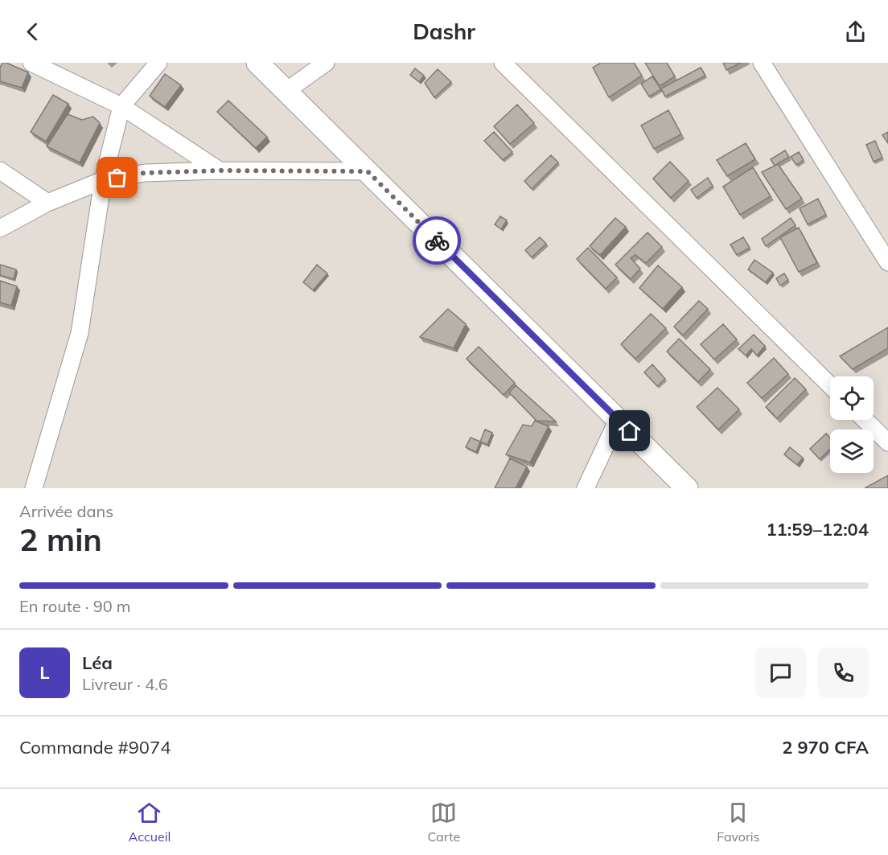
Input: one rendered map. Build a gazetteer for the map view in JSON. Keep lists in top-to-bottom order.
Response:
{
  "page": {
    "header": "Dashr",
    "heading": ["2 min", "Arrivée dans", "11:59–12:04"],
    "panel": [
      "Léa",
      "Livreur · 4.6",
      "Commande #9074",
      "2 970 CFA"
    ],
    "bar": "En route · 90 m",
    "round": "L",
    "tabs": ["Accueil", "Carte", "Favoris"]
  }
}
